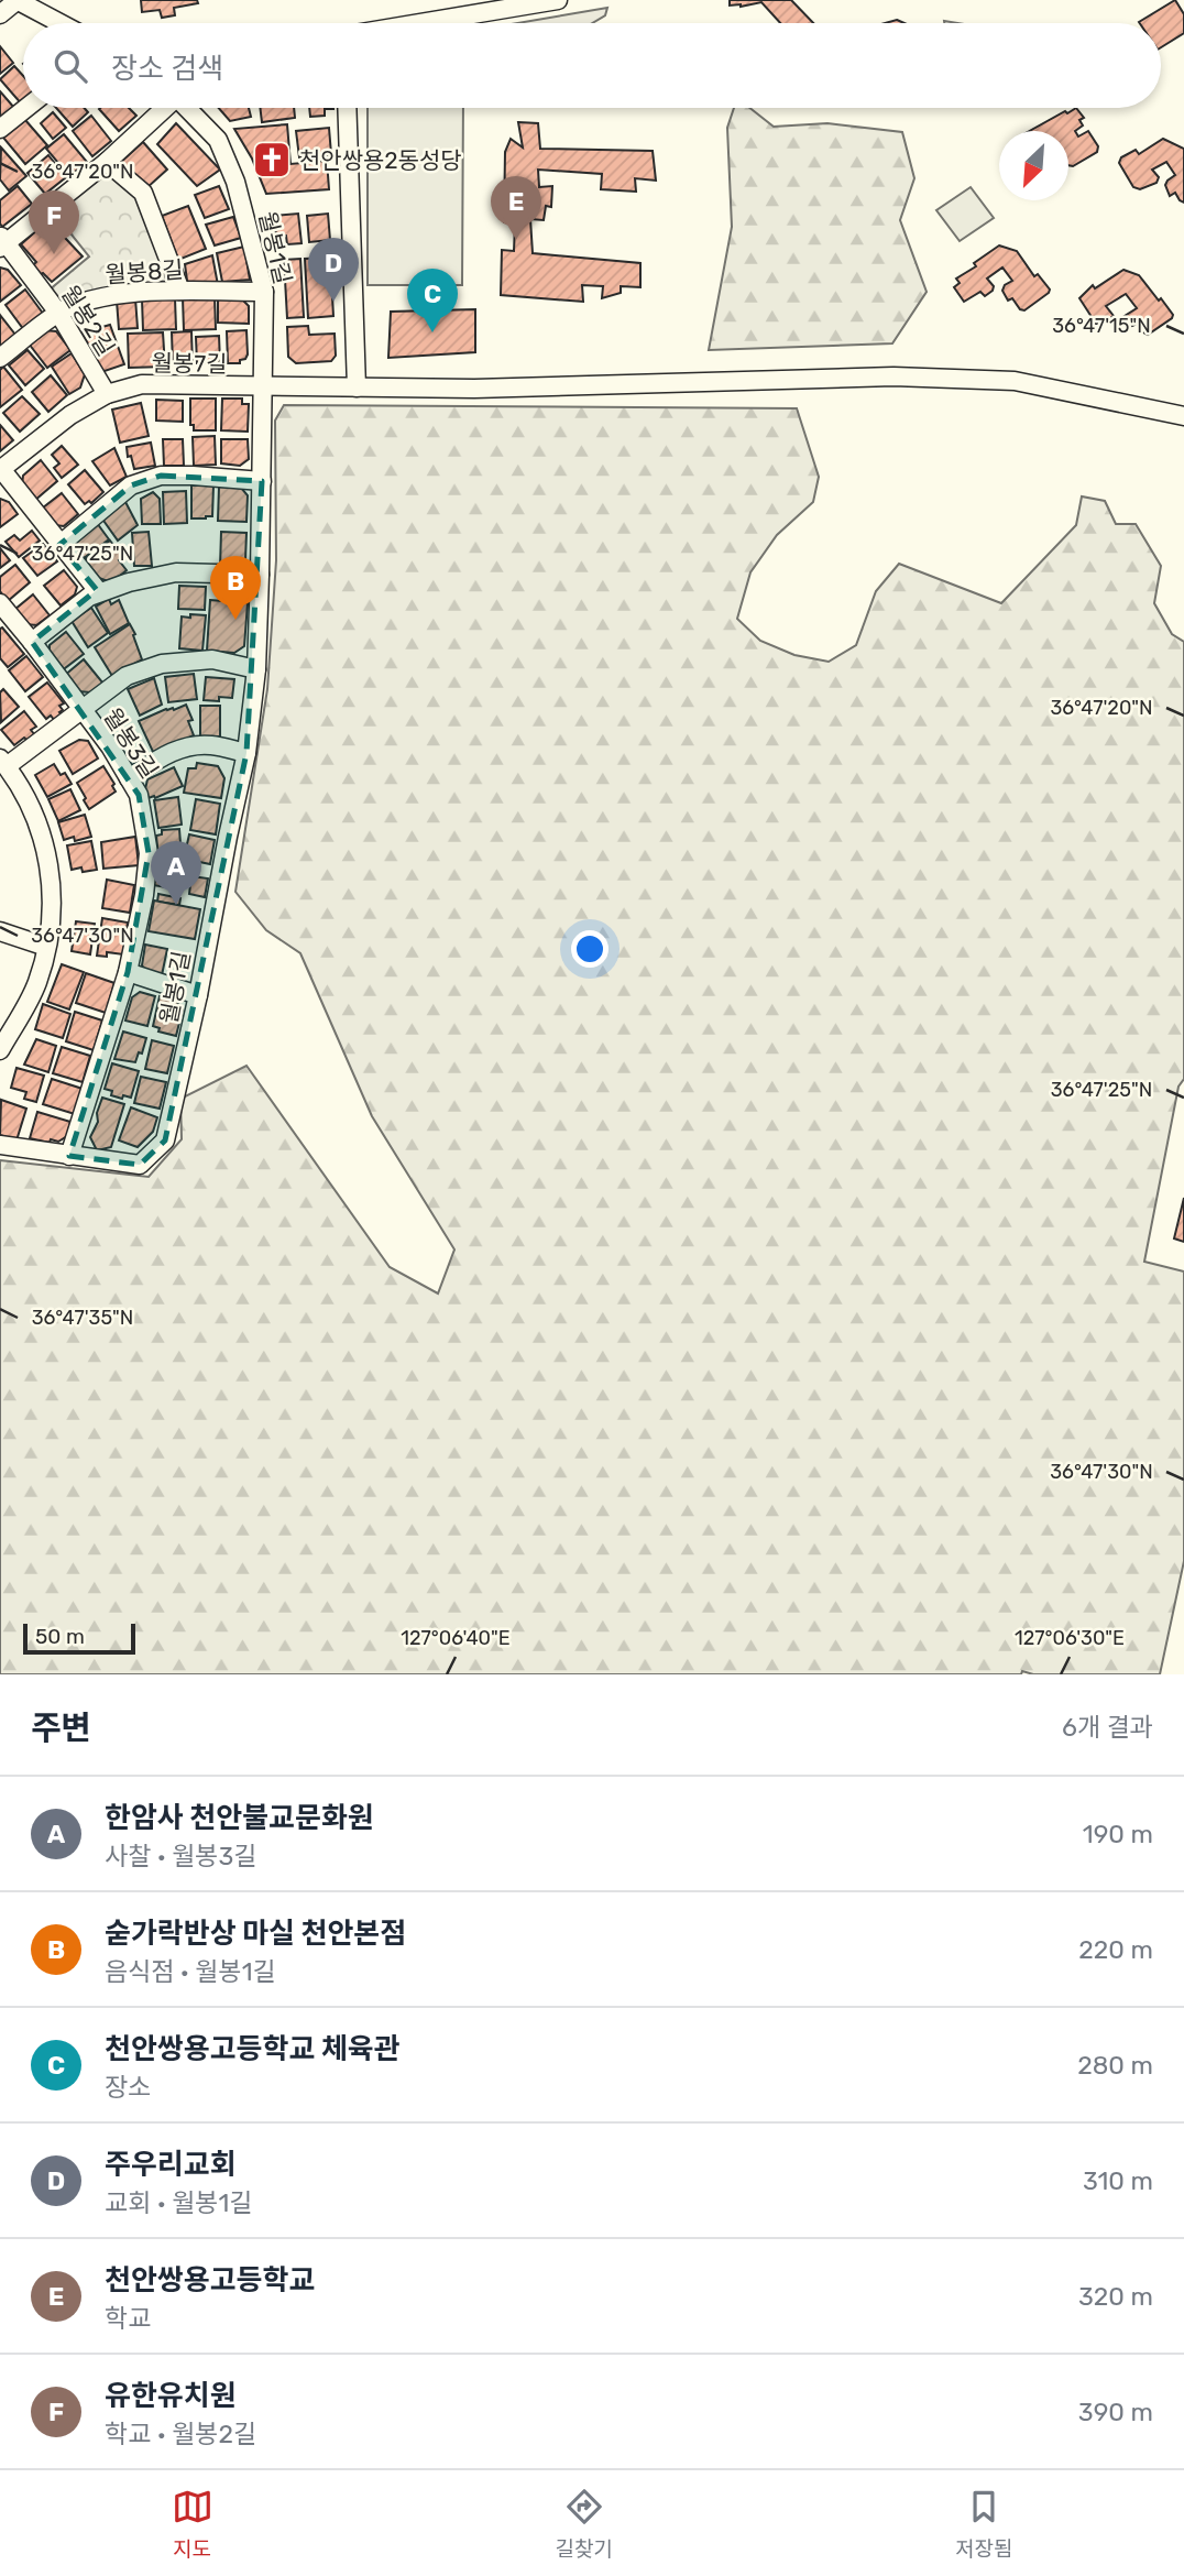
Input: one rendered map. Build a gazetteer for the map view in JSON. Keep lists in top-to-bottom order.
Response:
{
  "streets": {
    "street": [
      "월봉1길",
      "월봉8길",
      "월봉2길",
      "월봉7길",
      "월봉3길"
    ]
  },
  "crossings": [
    ["월봉1길", "월봉8길"],
    ["월봉1길", "월봉7길"],
    ["월봉1길", "월봉3길"],
    ["월봉8길", "월봉2길"],
    ["월봉2길", "월봉7길"]
  ],
  "places": {
    "church": ["천안쌍용2동성당"]
  },
  "scale_bar": "50 m",
  "north": "bottom left",
  "page": {
    "search": "장소 검색",
    "pins": [
      "E",
      "F",
      "D",
      "C",
      "B",
      "A"
    ],
    "scale": "50 m",
    "heading": ["주변", "6개 결과"],
    "list": [
      {
        "mark": "A",
        "name": "한암사 천안불교문화원",
        "note": "사찰 · 월봉3길",
        "value": "190 m"
      },
      {
        "mark": "B",
        "name": "숟가락반상 마실 천안본점",
        "note": "음식점 · 월봉1길",
        "value": "220 m"
      },
      {
        "mark": "C",
        "name": "천안쌍용고등학교 체육관",
        "note": "장소",
        "value": "280 m"
      },
      {
        "mark": "D",
        "name": "주우리교회",
        "note": "교회 · 월봉1길",
        "value": "310 m"
      },
      {
        "mark": "E",
        "name": "천안쌍용고등학교",
        "note": "학교",
        "value": "320 m"
      },
      {
        "mark": "F",
        "name": "유한유치원",
        "note": "학교 · 월봉2길",
        "value": "390 m"
      }
    ],
    "nav": ["지도", "길찾기", "저장됨"]
  },
  "coordinates": [
    "36°47'20\"N",
    "36°47'15\"N",
    "36°47'25\"N",
    "36°47'30\"N",
    "36°47'35\"N",
    "127°06'40\"E",
    "127°06'30\"E"
  ]
}
